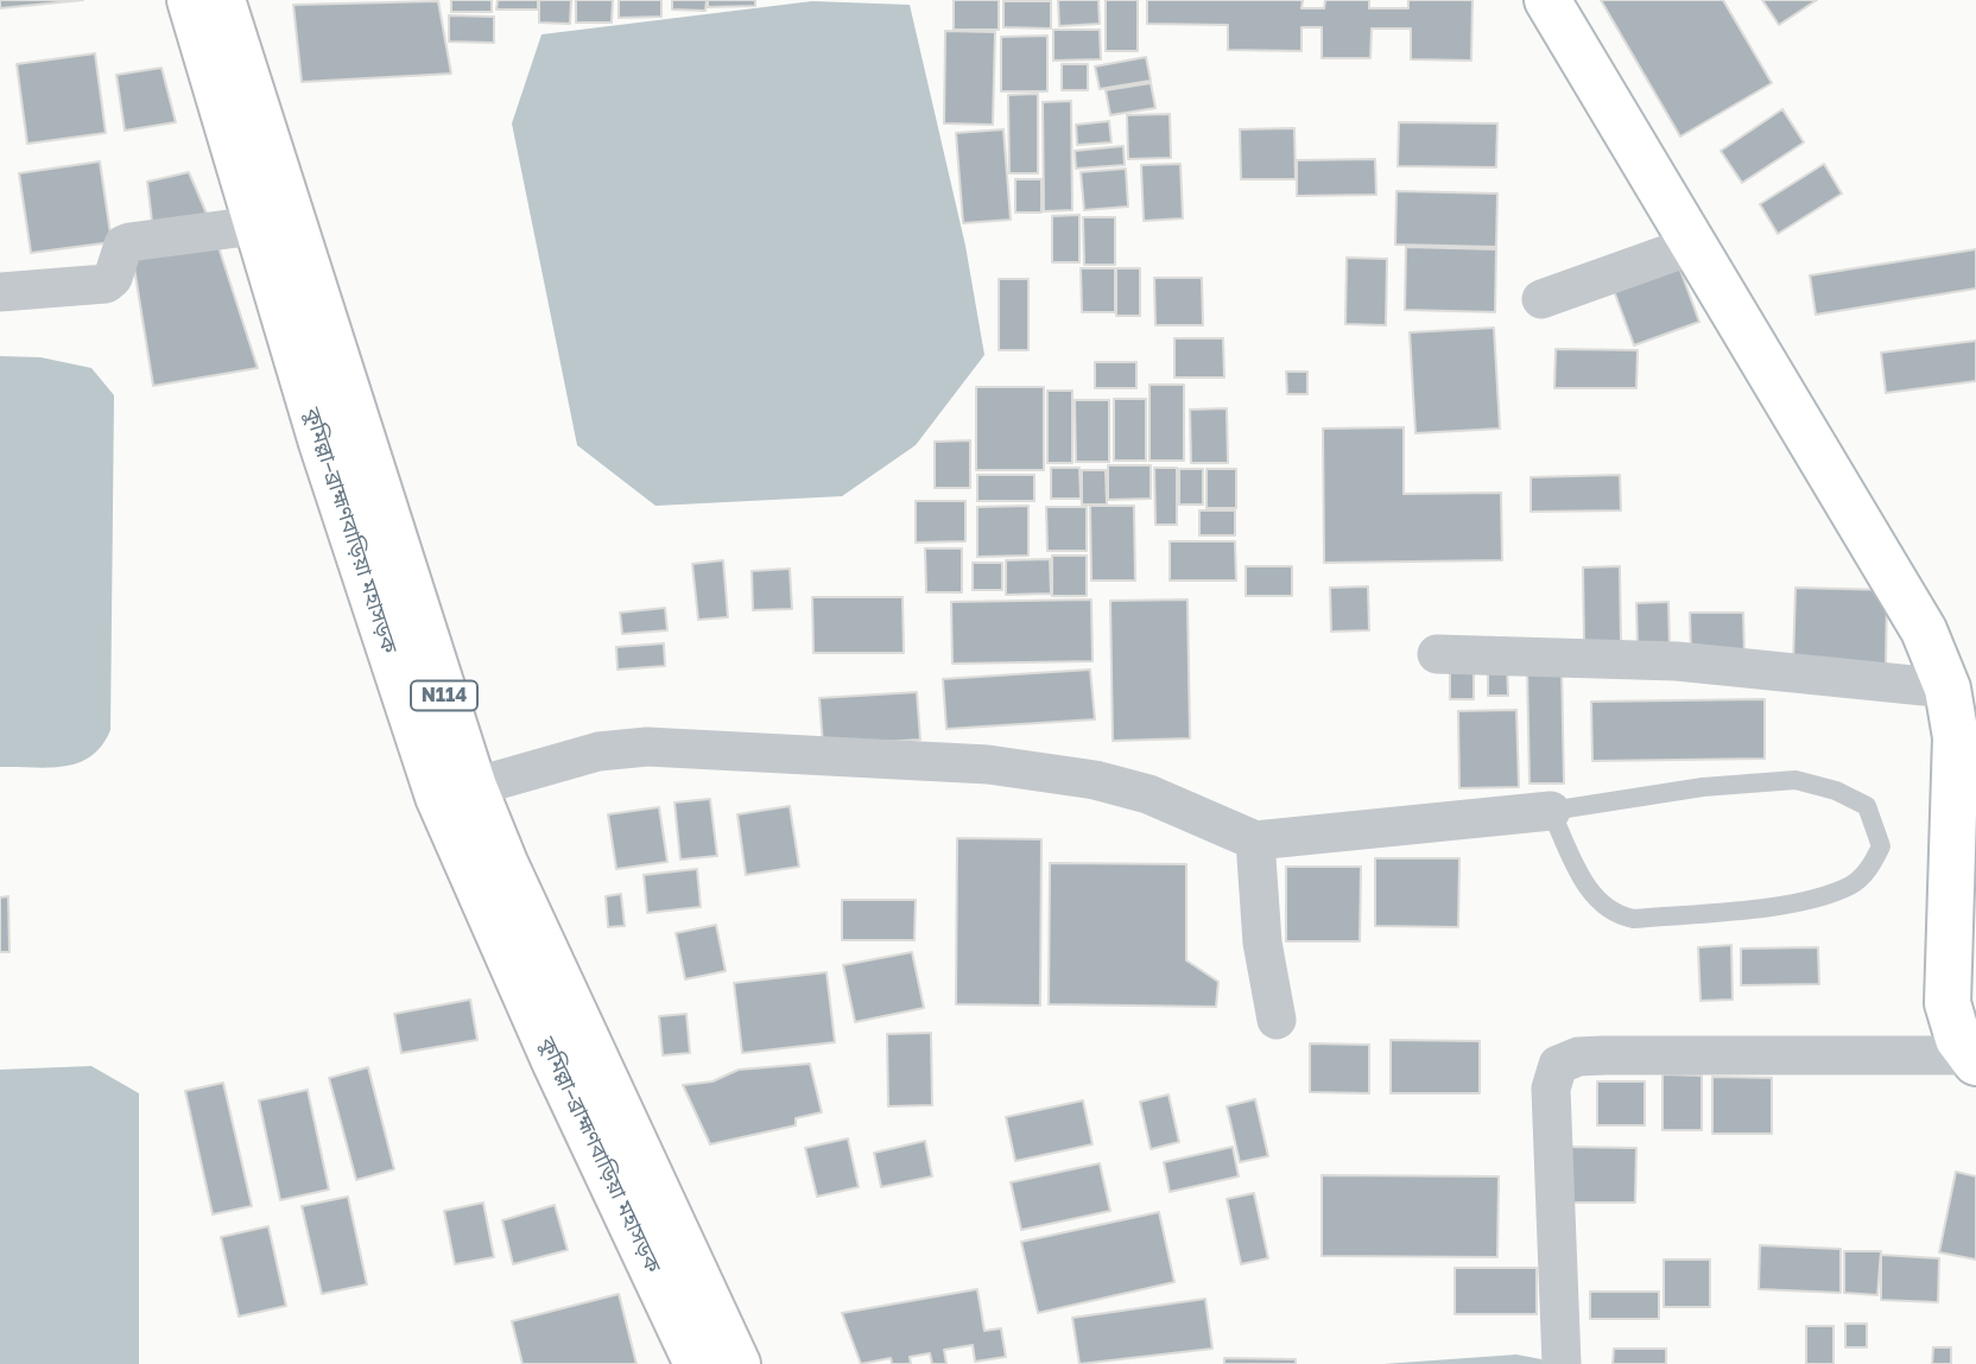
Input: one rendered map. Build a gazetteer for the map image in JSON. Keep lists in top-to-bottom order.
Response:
{
  "streets": {
    "main road": ["কুমিল্লা–ব্রাহ্মণবাড়িয়া মহাসড়ক", "N114"]
  },
  "crossings": [
    ["কুমিল্লা–ব্রাহ্মণবাড়িয়া মহাসড়ক", "N114"]
  ]
}
